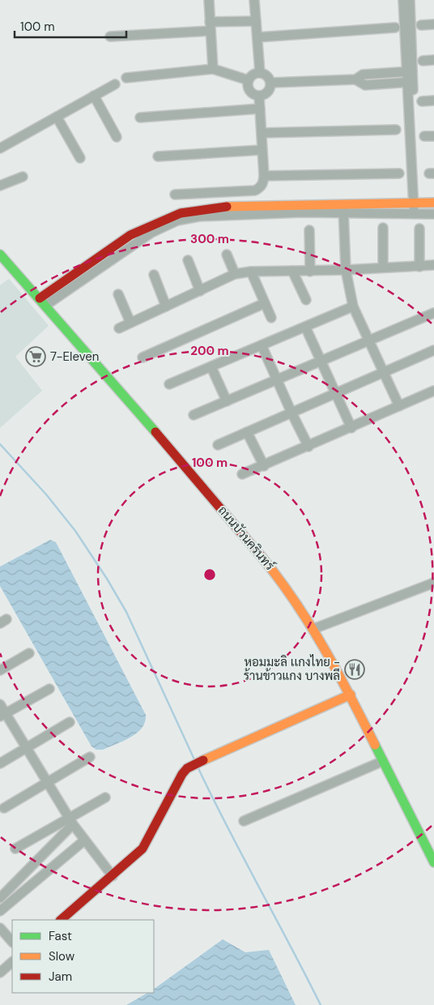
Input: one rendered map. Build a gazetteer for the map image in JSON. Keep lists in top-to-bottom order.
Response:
{
  "streets": {
    "street": ["ถนนบัวนครินทร์"]
  },
  "places": {
    "supermarket": ["7-Eleven"],
    "restaurant": ["หอมมะลิ เเกงไทย - ร้านข้าวแกง บางพลี"]
  },
  "legend": ["Fast", "Slow", "Jam"],
  "scale_bar": "100 m",
  "rings": ["300 m", "200 m", "100 m"]
}
